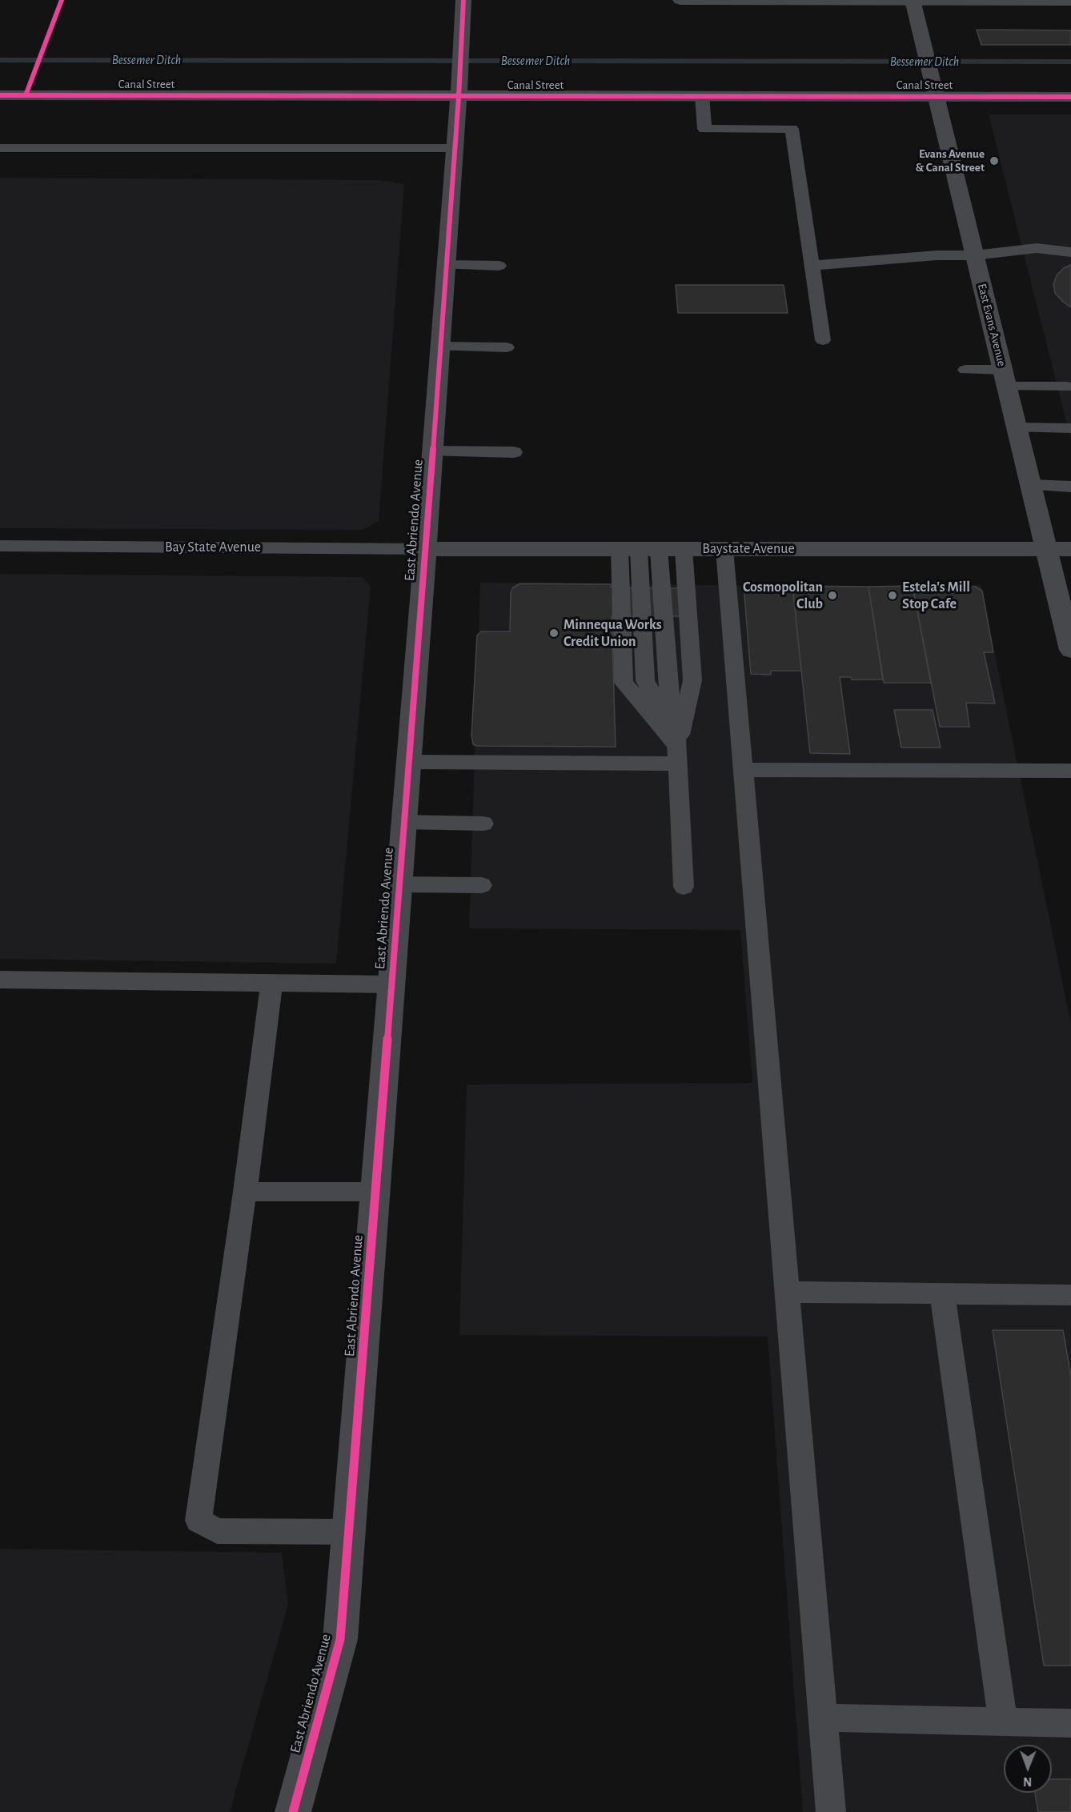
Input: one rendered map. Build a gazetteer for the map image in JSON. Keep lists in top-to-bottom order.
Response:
{
  "streets": {
    "street": [
      "Canal Street",
      "East Evans Avenue",
      "East Abriendo Avenue",
      "Baystate Avenue"
    ],
    "lane": ["Bay State Avenue"]
  },
  "crossings": [
    ["Canal Street", "East Evans Avenue"],
    ["Canal Street", "East Abriendo Avenue"],
    ["East Evans Avenue", "Baystate Avenue"],
    ["East Abriendo Avenue", "Bay State Avenue"],
    ["East Abriendo Avenue", "Baystate Avenue"],
    ["Bay State Avenue", "Baystate Avenue"]
  ],
  "water": ["Bessemer Ditch"],
  "places": [
    "Evans Avenue & Canal Street",
    "Cosmopolitan Club",
    "Estela's Mill Stop Cafe",
    "Minnequa Works Credit Union"
  ],
  "north": "bottom"
}
